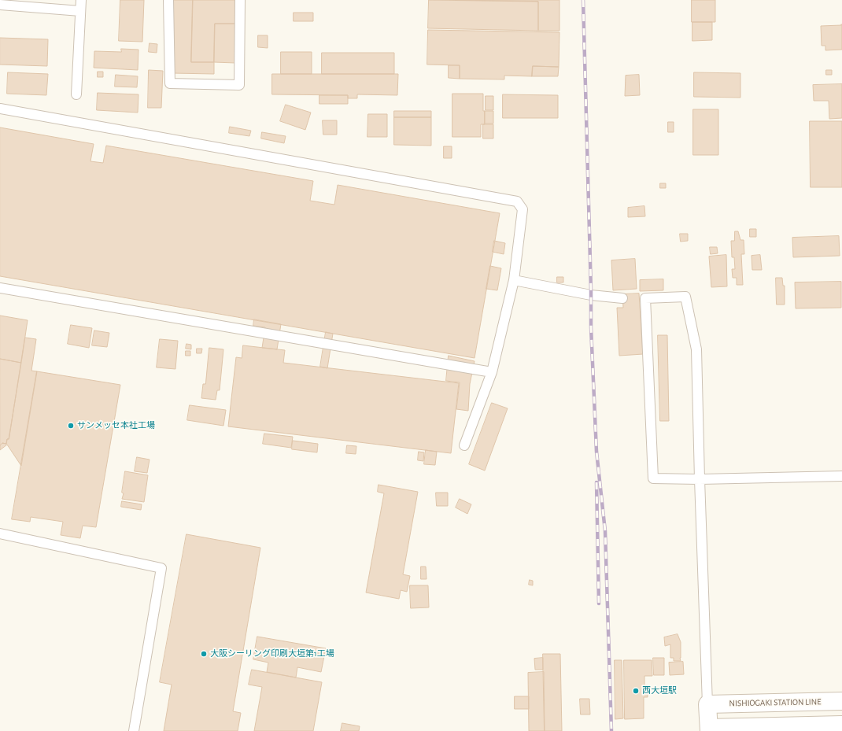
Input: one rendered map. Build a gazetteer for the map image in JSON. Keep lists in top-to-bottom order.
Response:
{
  "streets": {
    "main road": ["NISHIOGAKI STATION LINE"]
  },
  "places": ["サンメッセ本社工場", "大阪シーリング印刷大垣第1工場", "西大垣駅"]
}
